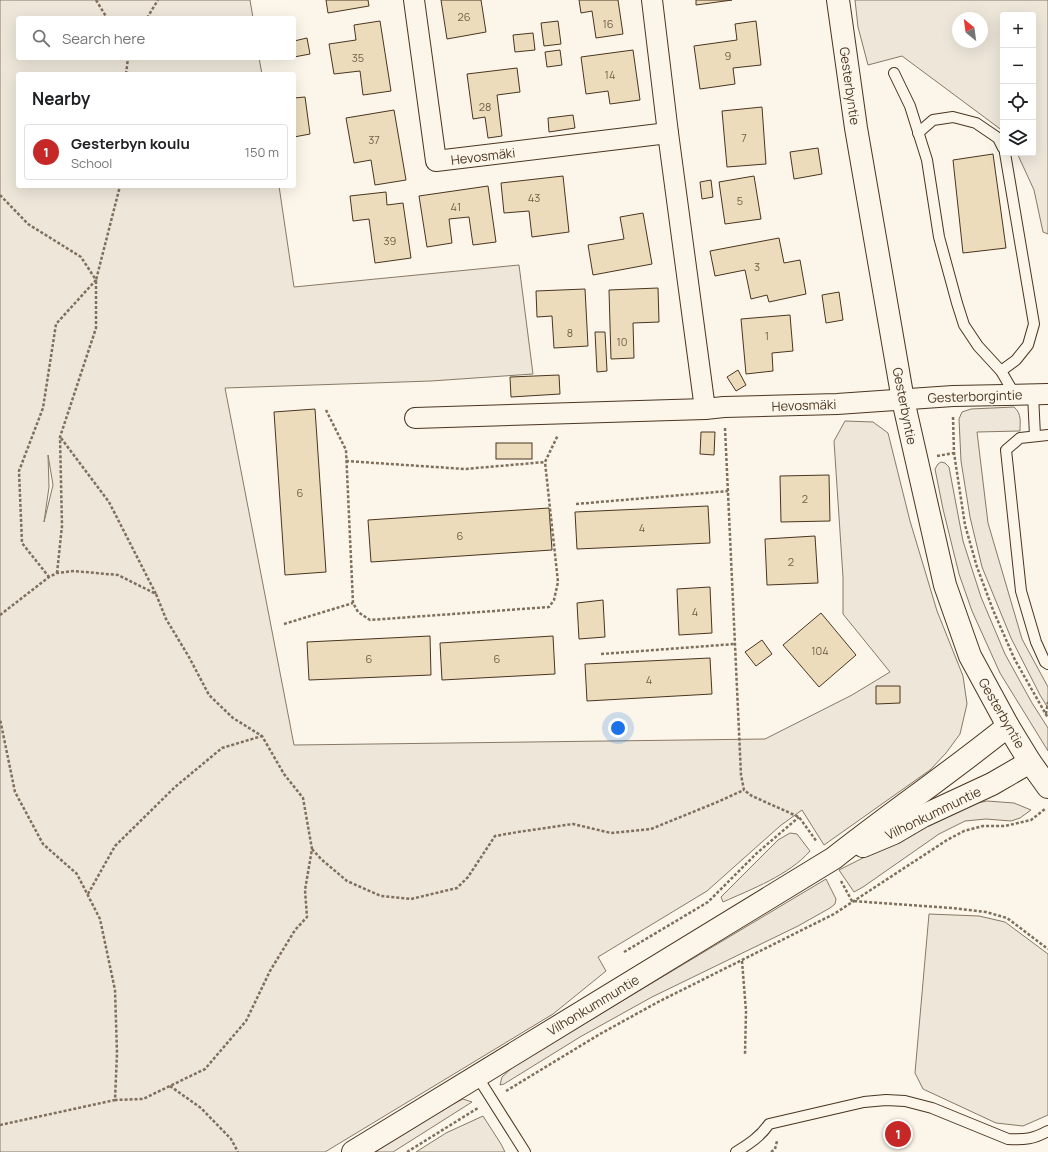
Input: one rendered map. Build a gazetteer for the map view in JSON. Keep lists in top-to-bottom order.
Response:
{
  "streets": {
    "street": [
      "Gesterbyntie",
      "Hevosmäki",
      "Gesterborgintie",
      "Vilhonkummuntie"
    ]
  },
  "crossings": [
    ["Gesterbyntie", "Hevosmäki"],
    ["Gesterbyntie", "Gesterborgintie"],
    ["Gesterbyntie", "Vilhonkummuntie"],
    ["Hevosmäki", "Gesterborgintie"]
  ],
  "house_numbers": [
    "26",
    "16",
    "9",
    "35",
    "14",
    "28",
    "7",
    "37",
    "43",
    "5",
    "41",
    "39",
    "3",
    "8",
    "1",
    "10",
    "6",
    "2",
    "4",
    "6",
    "2",
    "4",
    "104",
    "6",
    "6",
    "4"
  ],
  "north": "top left",
  "page": {
    "map_buttons": ["+", "−"],
    "search": "Search here",
    "heading": "Nearby",
    "list": [
      {
        "mark": "1",
        "name": "Gesterbyn koulu",
        "note": "School",
        "value": "150 m"
      }
    ],
    "pins": "1"
  }
}
